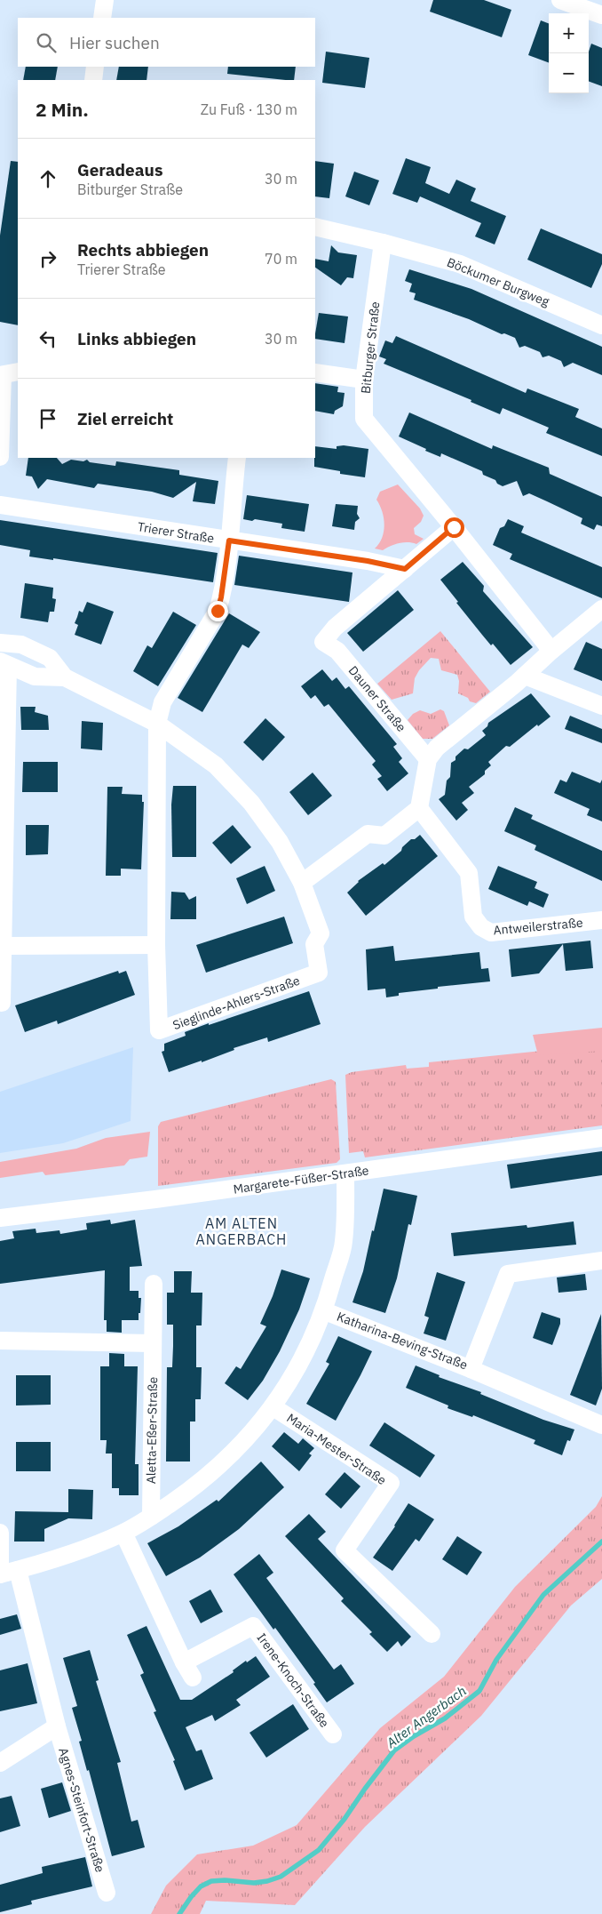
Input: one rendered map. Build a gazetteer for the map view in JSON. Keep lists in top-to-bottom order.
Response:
{
  "streets": {
    "street": [
      "Böckumer Burgweg",
      "Bitburger Straße",
      "Trierer Straße",
      "Dauner Straße",
      "Antweilerstraße",
      "Sieglinde-Ahlers-Straße",
      "Margarete-Füßer-Straße",
      "Katharina-Beving-Straße",
      "Aletta-Eßer-Straße",
      "Maria-Mester-Straße",
      "Irene-Knoch-Straße",
      "Agnes-Steinfort-Straße"
    ]
  },
  "crossings": [
    ["Böckumer Burgweg", "Bitburger Straße"],
    ["Trierer Straße", "Dauner Straße"],
    ["Trierer Straße", "Sieglinde-Ahlers-Straße"]
  ],
  "districts": ["AM ALTEN ANGERBACH"],
  "water": ["Alter Angerbach"],
  "page": {
    "map_buttons": ["+", "−"],
    "search": "Hier suchen",
    "heading": ["2 Min.", "Zu Fuß · 130 m"],
    "list": [
      ["Geradeaus", "Bitburger Straße", "30 m"],
      ["Rechts abbiegen", "Trierer Straße", "70 m"],
      ["Links abbiegen", "30 m"],
      "Ziel erreicht"
    ]
  }
}
